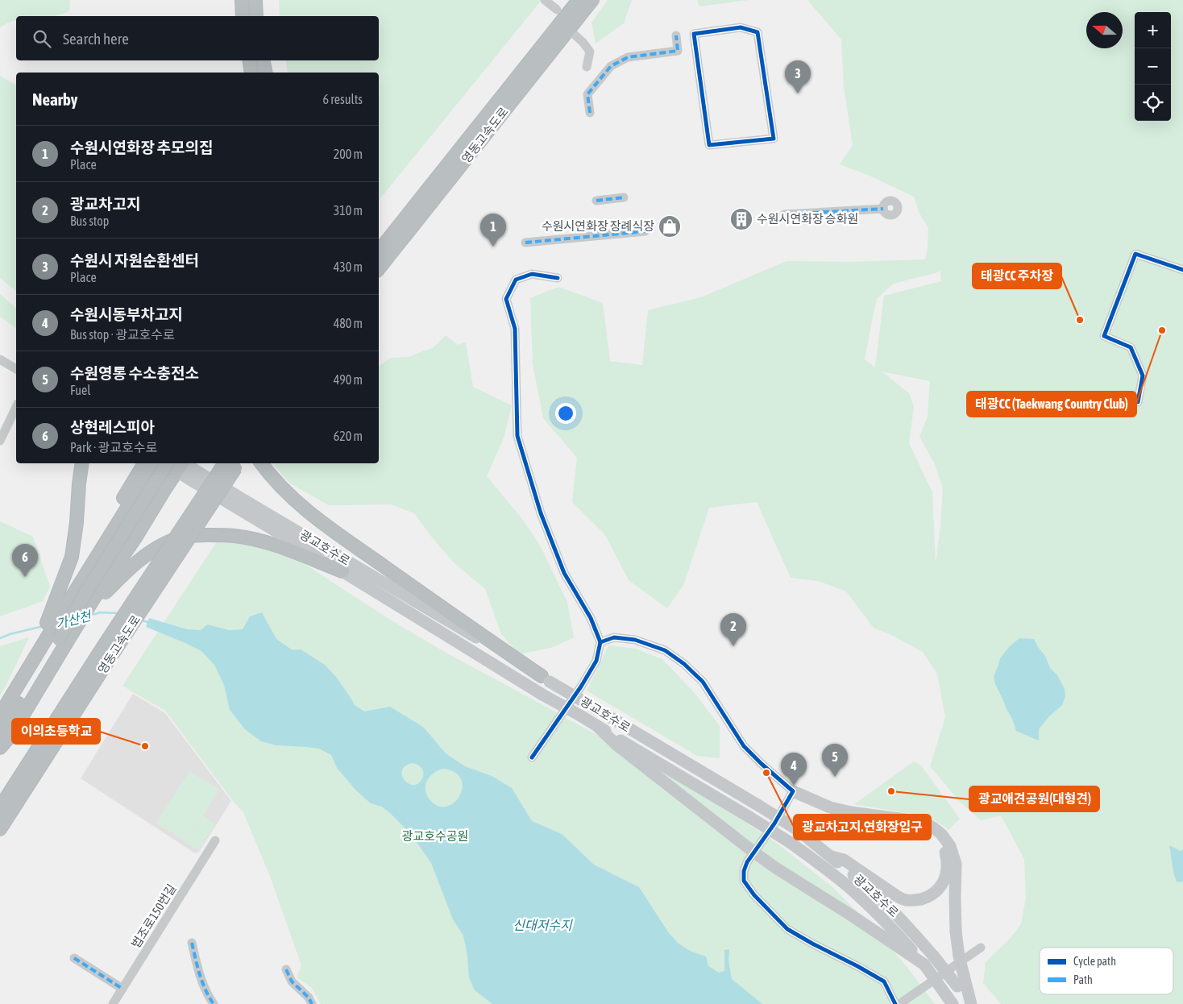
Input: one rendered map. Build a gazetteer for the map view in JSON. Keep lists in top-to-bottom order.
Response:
{
  "streets": {
    "highway": ["영동고속도로"],
    "main road": ["광교호수로"],
    "street": ["법조로150번길"]
  },
  "water": ["가산천", "신대저수지"],
  "parks": ["광교호수공원"],
  "places": {
    "building": ["수원시연화장 승화원"],
    "shop": ["수원시연화장 장례식장"],
    "other": [
      "태광CC 주차장",
      "태광CC (Taekwang Country Club)",
      "이의초등학교",
      "광교차고지.연화장입구",
      "광교애견공원(대형견)"
    ]
  },
  "legend": ["Cycle path", "Path"],
  "north": "left",
  "page": {
    "map_buttons": ["+", "−"],
    "search": "Search here",
    "pins": [
      "3",
      "1",
      "6",
      "2",
      "5",
      "4"
    ],
    "heading": ["Nearby", "6 results"],
    "list": [
      {
        "mark": "1",
        "name": "수원시연화장 추모의집",
        "note": "Place",
        "value": "200 m"
      },
      {
        "mark": "2",
        "name": "광교차고지",
        "note": "Bus stop",
        "value": "310 m"
      },
      {
        "mark": "3",
        "name": "수원시 자원순환센터",
        "note": "Place",
        "value": "430 m"
      },
      {
        "mark": "4",
        "name": "수원시동부차고지",
        "note": "Bus stop · 광교호수로",
        "value": "480 m"
      },
      {
        "mark": "5",
        "name": "수원영통 수소충전소",
        "note": "Fuel",
        "value": "490 m"
      },
      {
        "mark": "6",
        "name": "상현레스피아",
        "note": "Park · 광교호수로",
        "value": "620 m"
      }
    ]
  }
}
